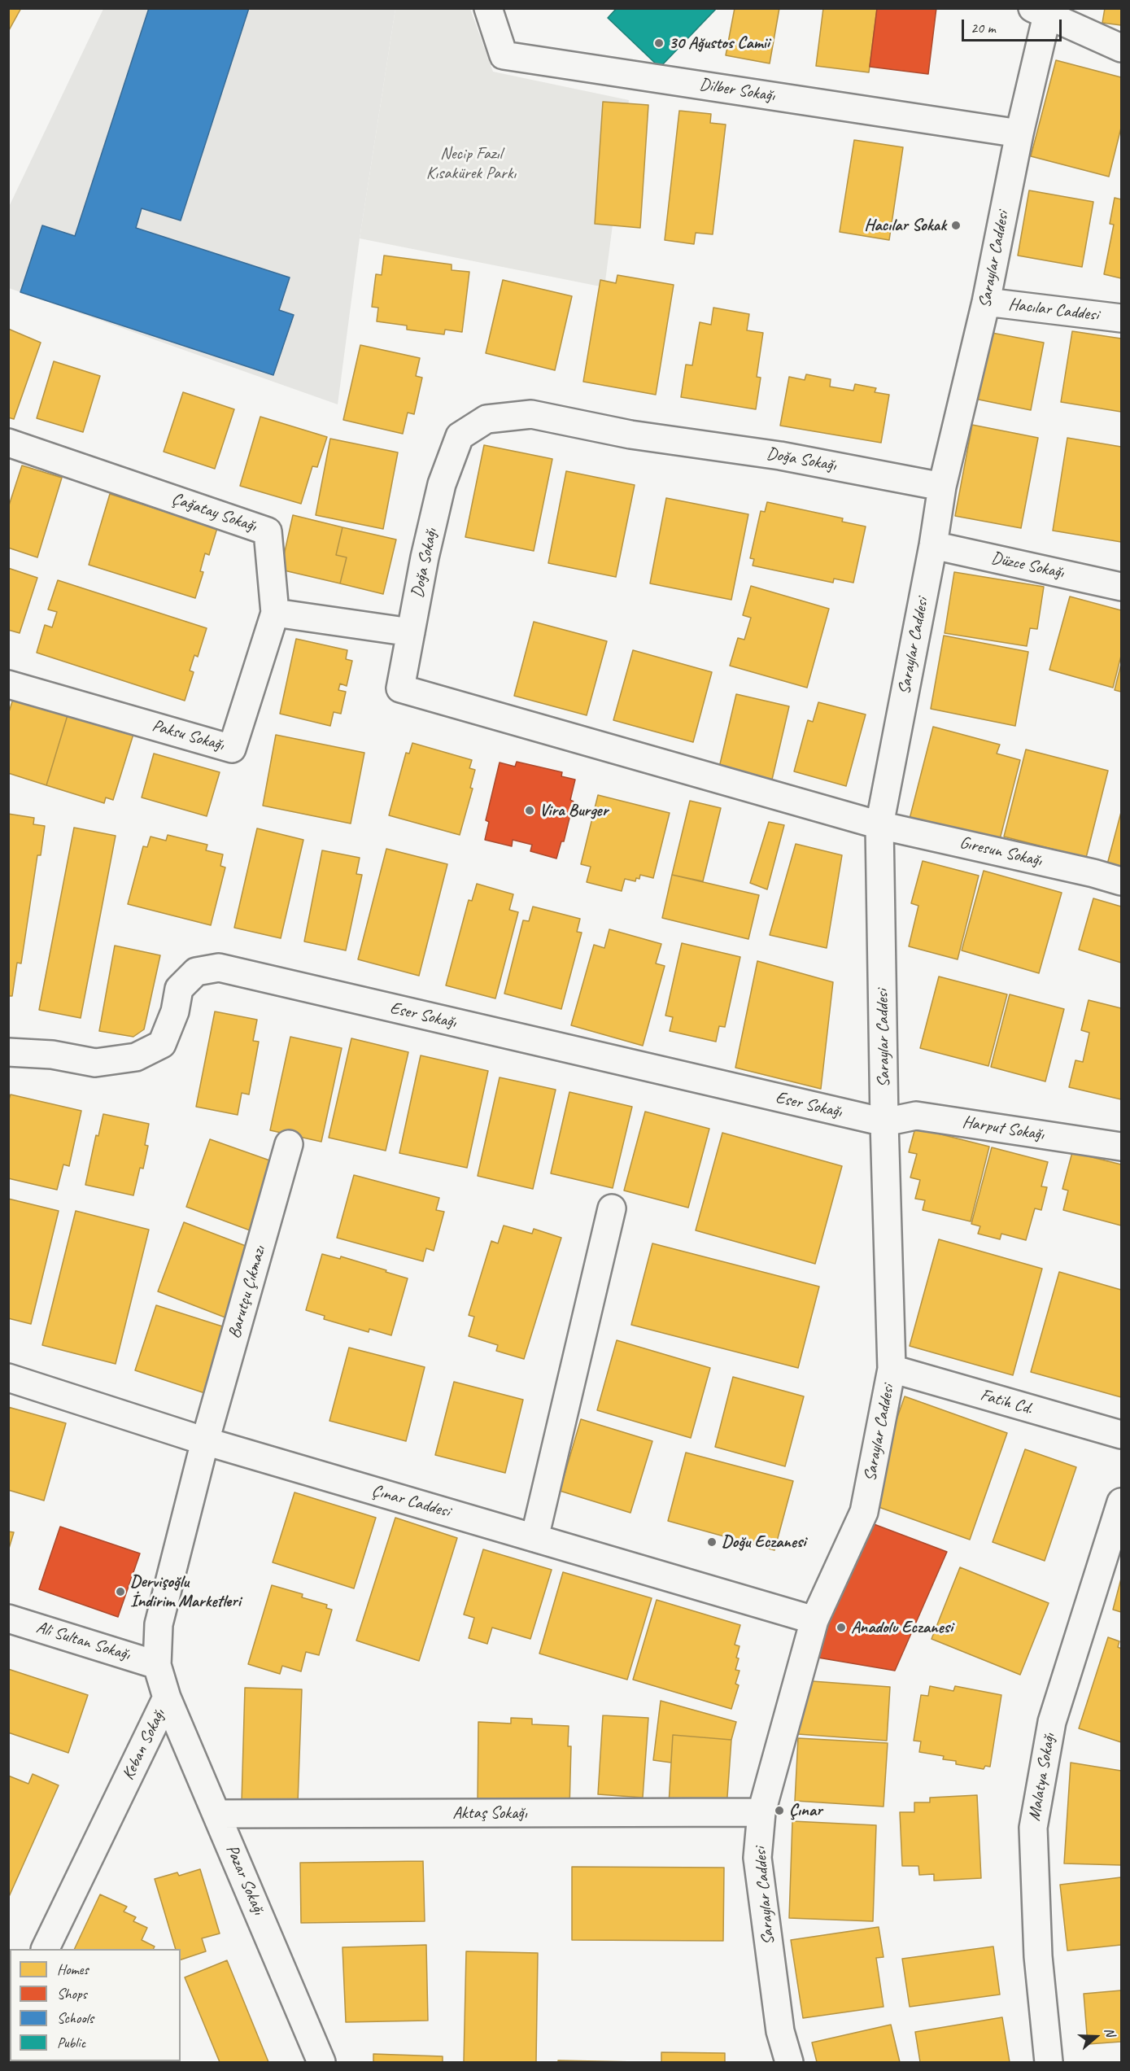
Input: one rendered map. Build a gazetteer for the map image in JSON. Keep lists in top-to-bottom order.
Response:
{
  "streets": {
    "street": [
      "Dilber Sokağı",
      "Saraylar Caddesi",
      "Hacılar Caddesi",
      "Doğa Sokağı",
      "Çağatay Sokağı",
      "Düzce Sokağı",
      "Paksu Sokağı",
      "Gıresun Sokağı",
      "Eser Sokağı",
      "Harput Sokağı",
      "Barutçu Çıkmazı",
      "Fatih Cd.",
      "Çınar Caddesi",
      "Ali Sultan Sokağı",
      "Keban Sokağı",
      "Malatya Sokağı",
      "Aktaş Sokağı",
      "Pazar Sokağı"
    ]
  },
  "crossings": [
    ["Dilber Sokağı", "Saraylar Caddesi"],
    ["Saraylar Caddesi", "Hacılar Caddesi"],
    ["Saraylar Caddesi", "Doğa Sokağı"],
    ["Saraylar Caddesi", "Düzce Sokağı"],
    ["Saraylar Caddesi", "Gıresun Sokağı"],
    ["Saraylar Caddesi", "Eser Sokağı"],
    ["Saraylar Caddesi", "Harput Sokağı"],
    ["Saraylar Caddesi", "Fatih Cd."],
    ["Saraylar Caddesi", "Çınar Caddesi"],
    ["Saraylar Caddesi", "Aktaş Sokağı"],
    ["Doğa Sokağı", "Gıresun Sokağı"],
    ["Çağatay Sokağı", "Paksu Sokağı"],
    ["Eser Sokağı", "Harput Sokağı"],
    ["Barutçu Çıkmazı", "Çınar Caddesi"],
    ["Barutçu Çıkmazı", "Keban Sokağı"],
    ["Çınar Caddesi", "Keban Sokağı"],
    ["Ali Sultan Sokağı", "Keban Sokağı"],
    ["Keban Sokağı", "Pazar Sokağı"],
    ["Aktaş Sokağı", "Pazar Sokağı"]
  ],
  "parks": ["Necip Fazıl Kısakürek Parkı"],
  "places": [
    "30 Ağustos Camii",
    "Hacılar Sokak",
    "Vira Burger",
    "Doğu Eczanesi",
    "Dervişoğlu İndirim Marketleri",
    "Anadolu Eczanesi",
    "Çınar"
  ],
  "legend": [
    "Homes",
    "Shops",
    "Schools",
    "Public"
  ],
  "scale_bar": "20 m",
  "north": "right"
}
